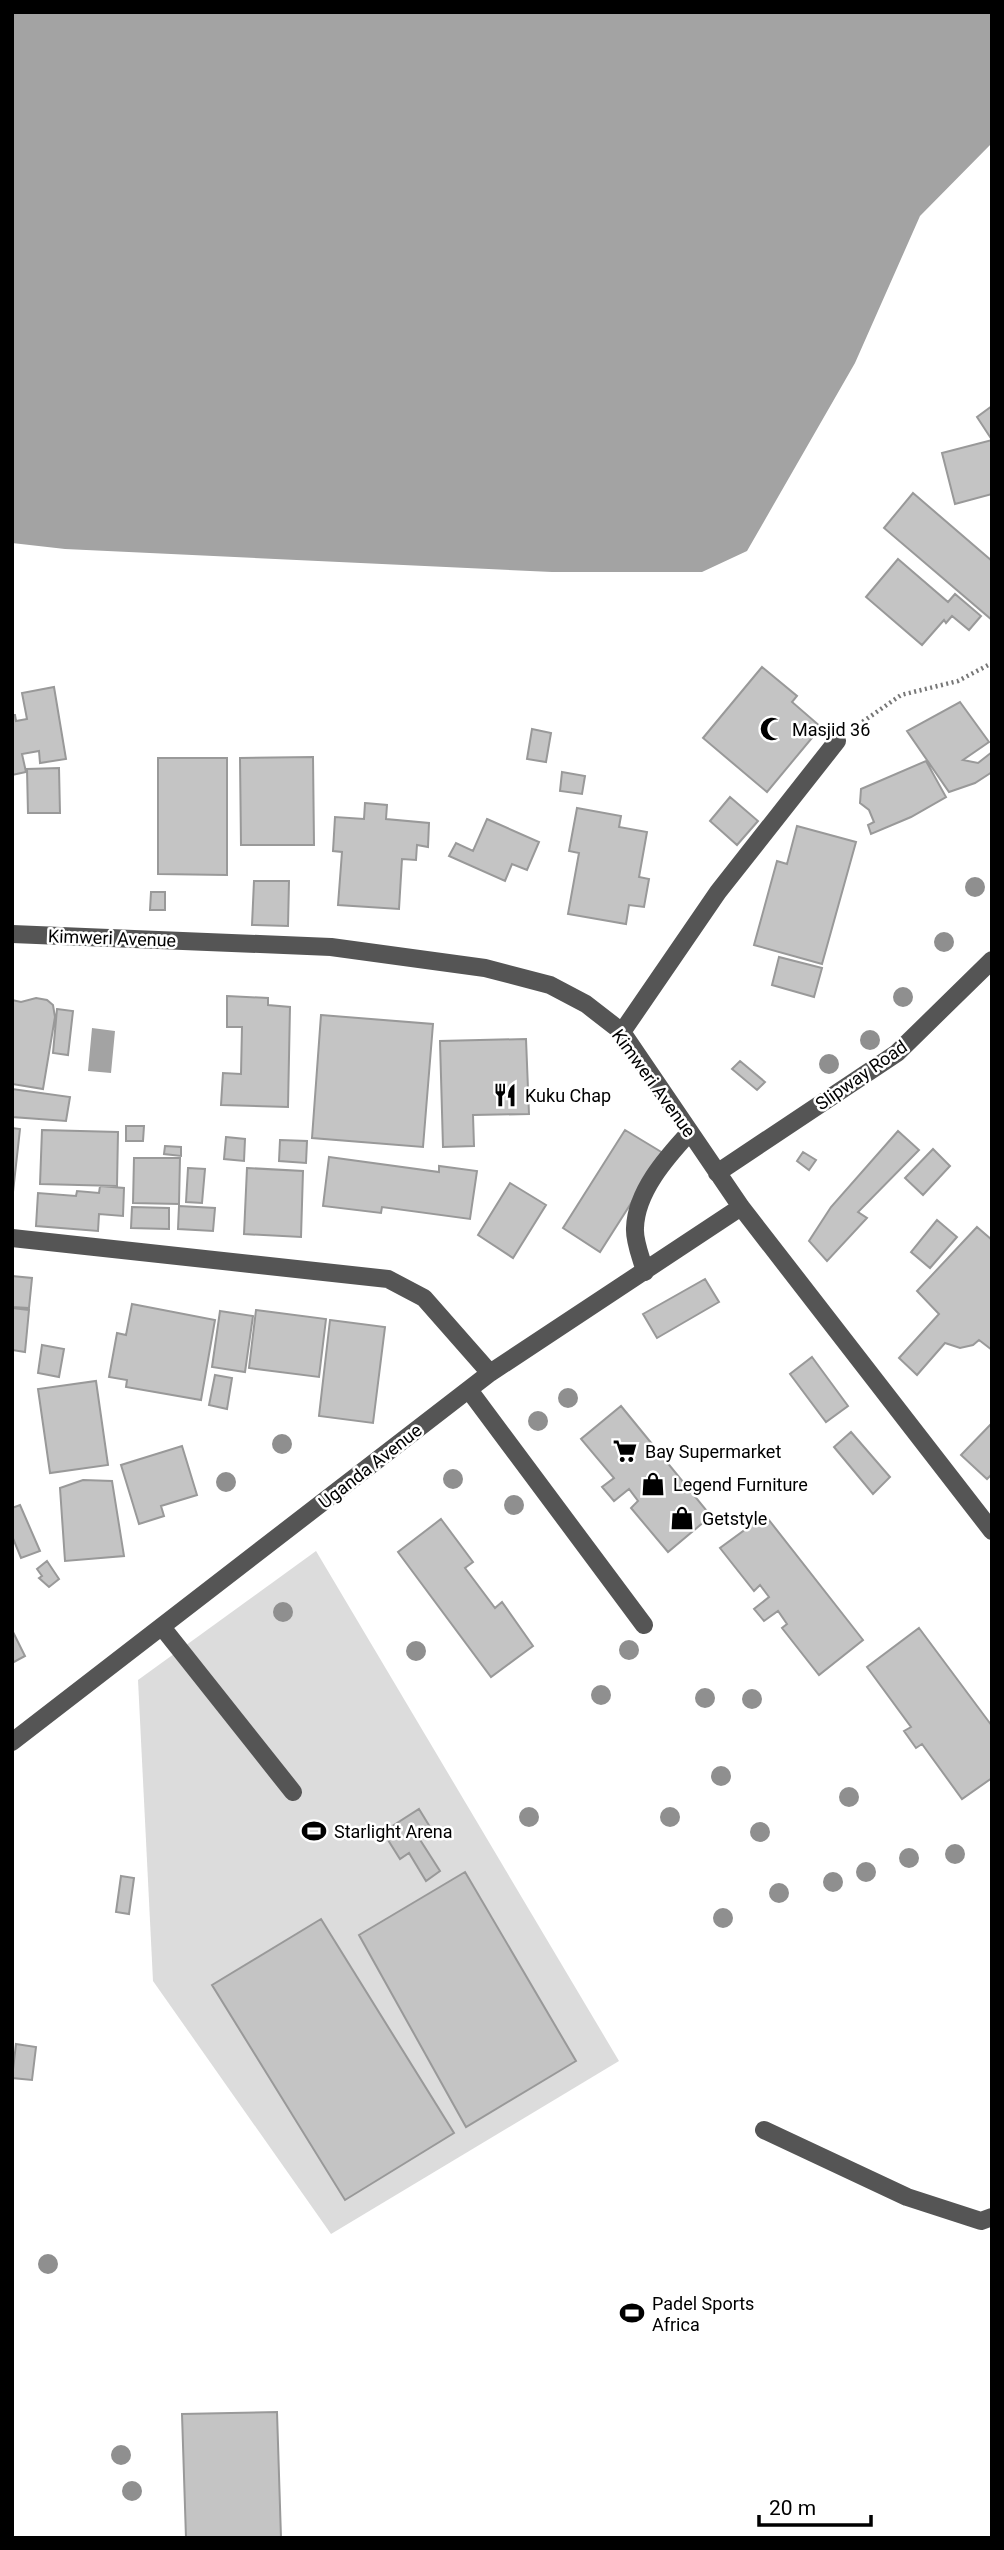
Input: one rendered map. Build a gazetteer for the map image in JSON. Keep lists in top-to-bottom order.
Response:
{
  "streets": {
    "street": ["Kimweri Avenue", "Slipway Road", "Uganda Avenue"]
  },
  "crossings": [
    ["Kimweri Avenue", "Slipway Road"],
    ["Kimweri Avenue", "Uganda Avenue"]
  ],
  "places": {
    "mosque": ["Masjid 36"],
    "restaurant": ["Kuku Chap"],
    "supermarket": ["Bay Supermarket"],
    "shop": ["Legend Furniture", "Getstyle"],
    "sports": ["Starlight Arena", "Padel Sports Africa"]
  },
  "scale_bar": "20 m"
}
